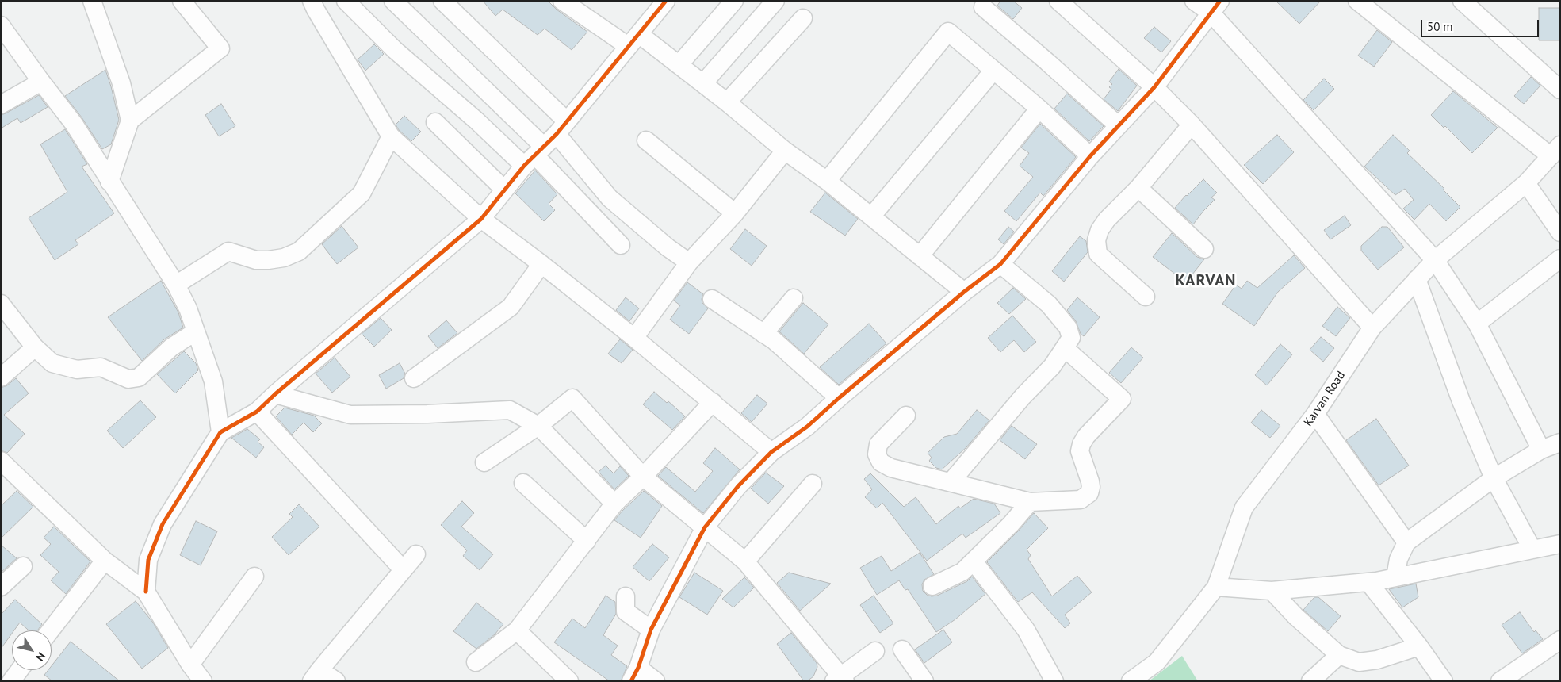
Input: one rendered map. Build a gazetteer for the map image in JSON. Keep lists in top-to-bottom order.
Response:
{
  "streets": {
    "street": ["Karvan Road"]
  },
  "districts": ["KARVAN"],
  "scale_bar": "50 m",
  "north": "bottom right"
}
